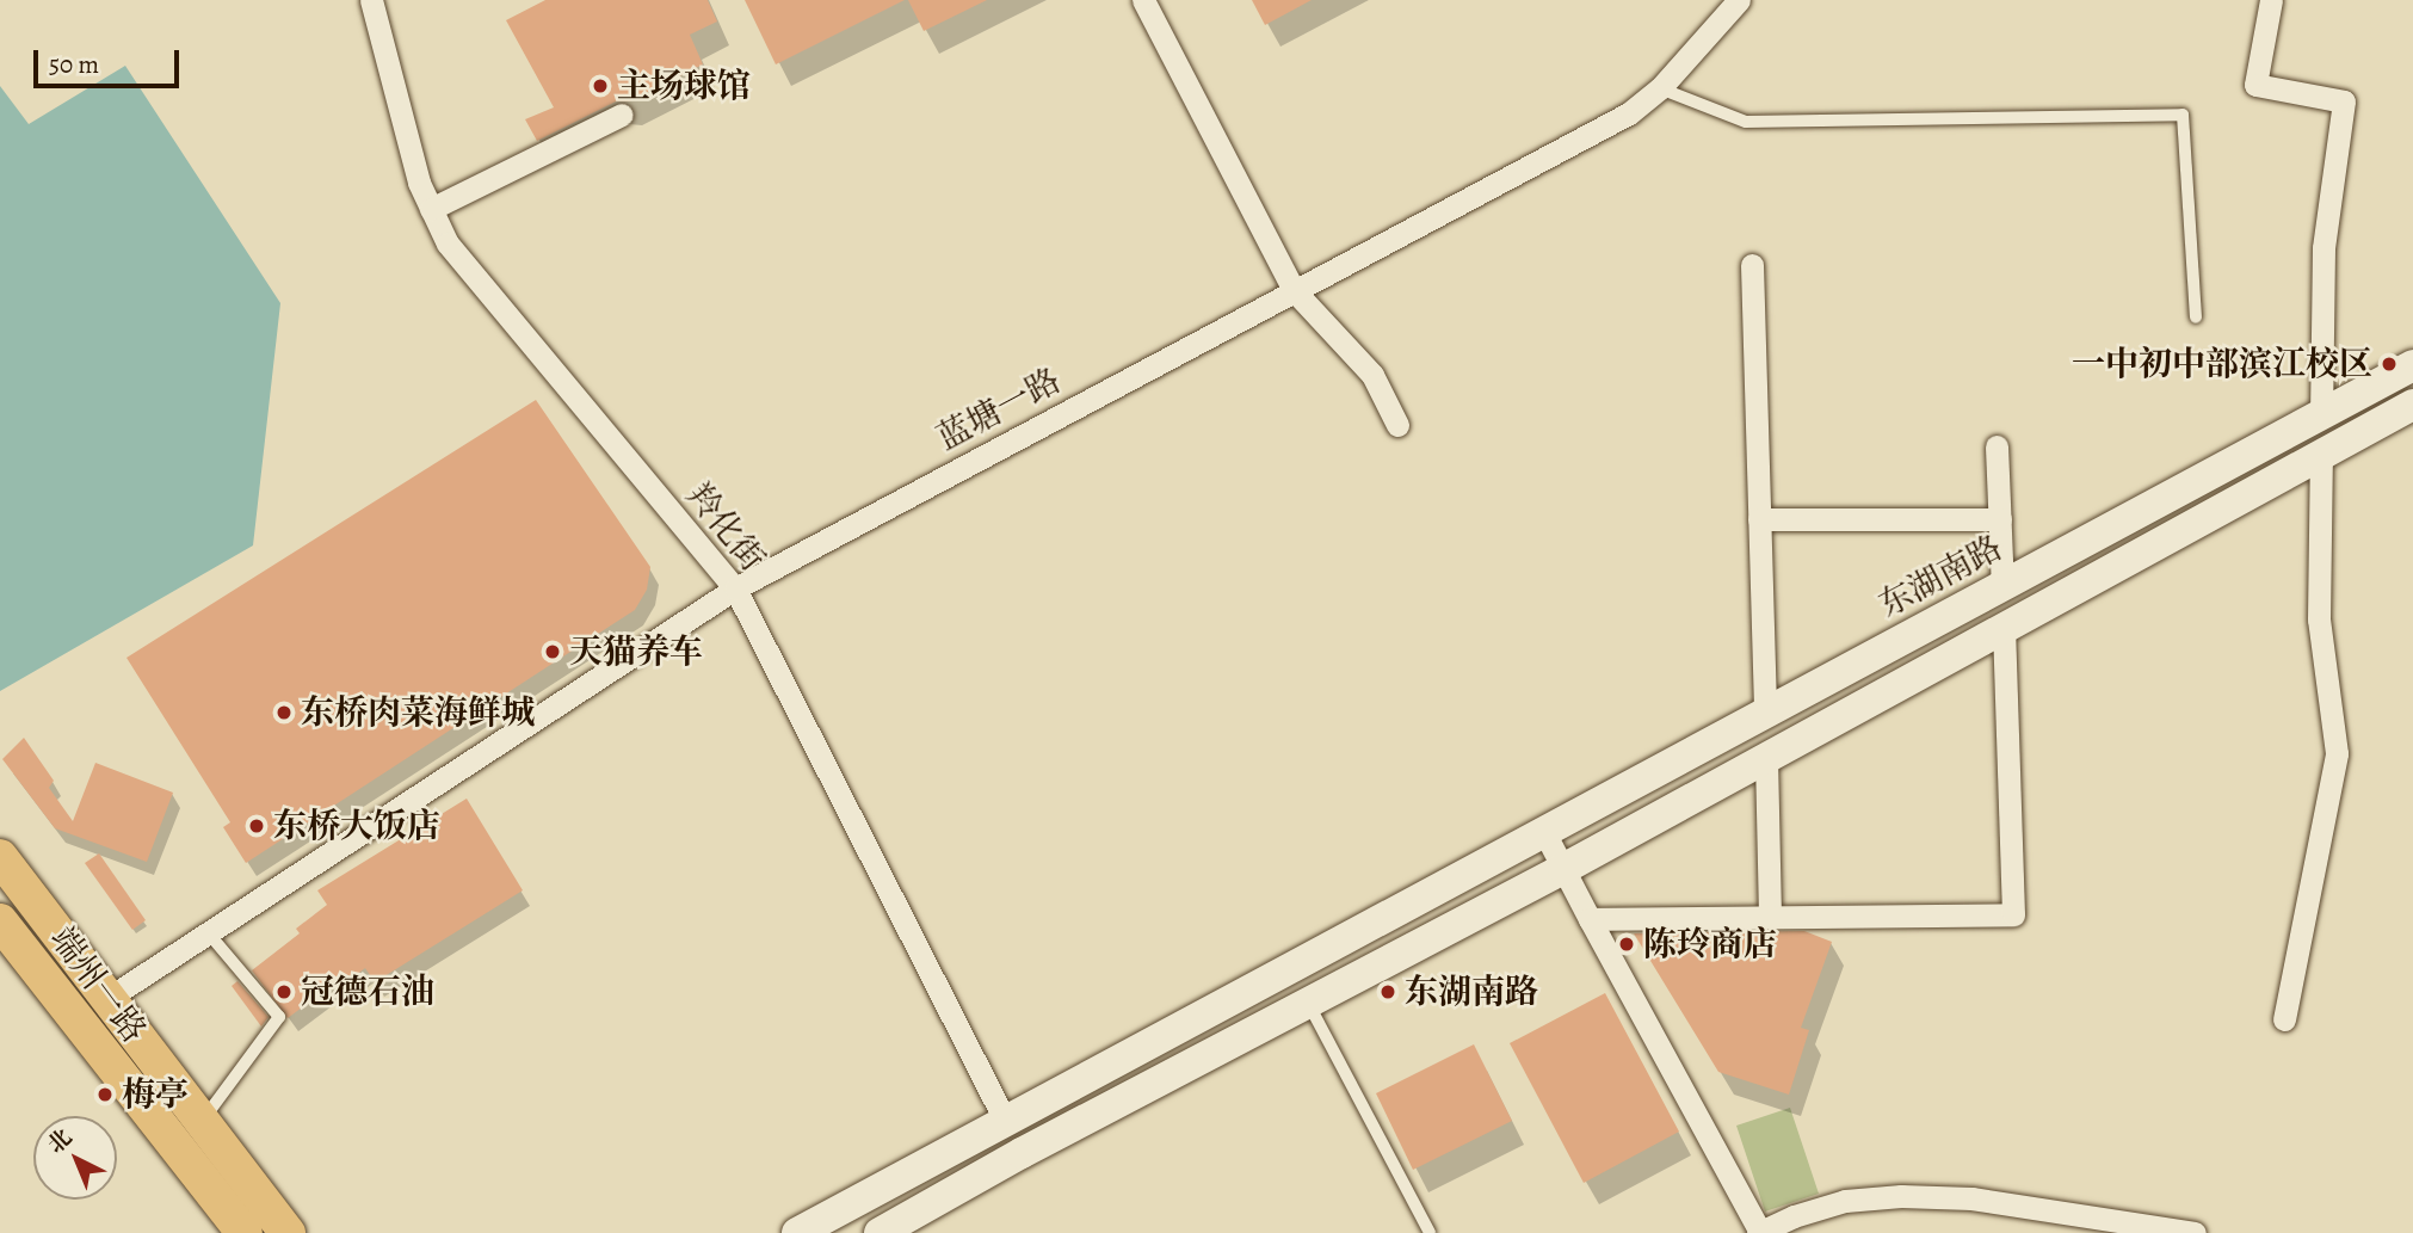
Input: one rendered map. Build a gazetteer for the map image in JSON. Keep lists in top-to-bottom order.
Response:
{
  "streets": {
    "main road": ["东湖南路", "端州一路"],
    "street": ["蓝塘一路", "羚化街"]
  },
  "crossings": [
    ["蓝塘一路", "羚化街"],
    ["蓝塘一路", "端州一路"],
    ["羚化街", "东湖南路"]
  ],
  "places": [
    "主场球馆",
    "一中初中部滨江校区",
    "天猫养车",
    "东桥肉菜海鲜城",
    "东桥大饭店",
    "陈玲商店",
    "冠德石油",
    "东湖南路",
    "梅亭"
  ],
  "scale_bar": "50 m",
  "north": "top left"
}
